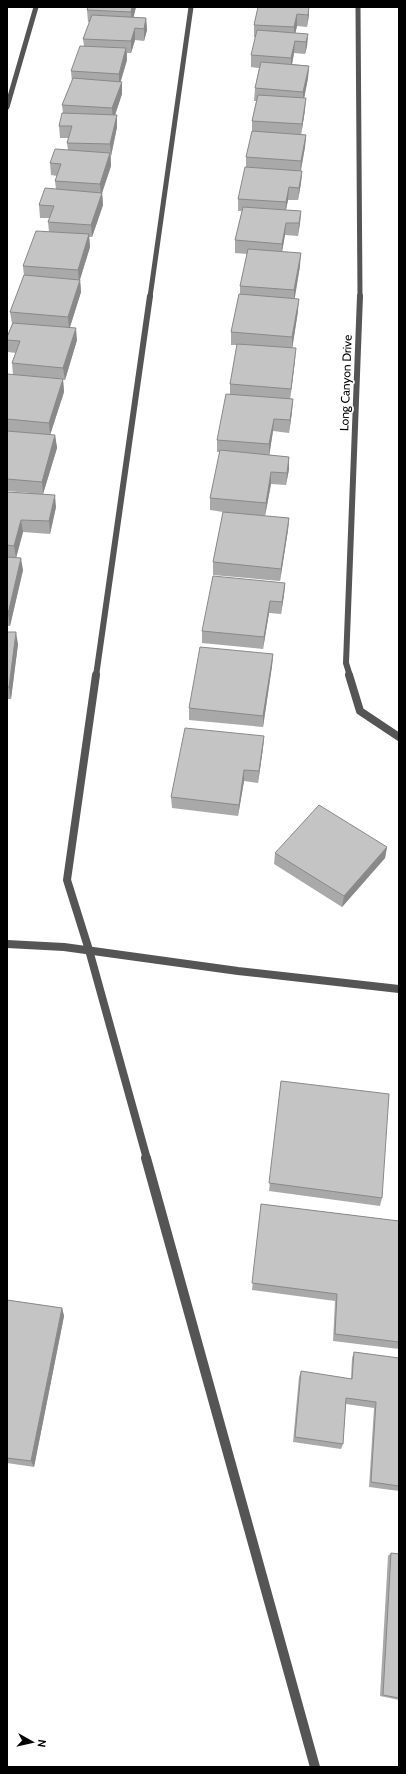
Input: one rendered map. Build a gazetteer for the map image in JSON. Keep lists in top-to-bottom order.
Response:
{
  "streets": {
    "street": ["Long Canyon Drive"]
  },
  "north": "right"
}
